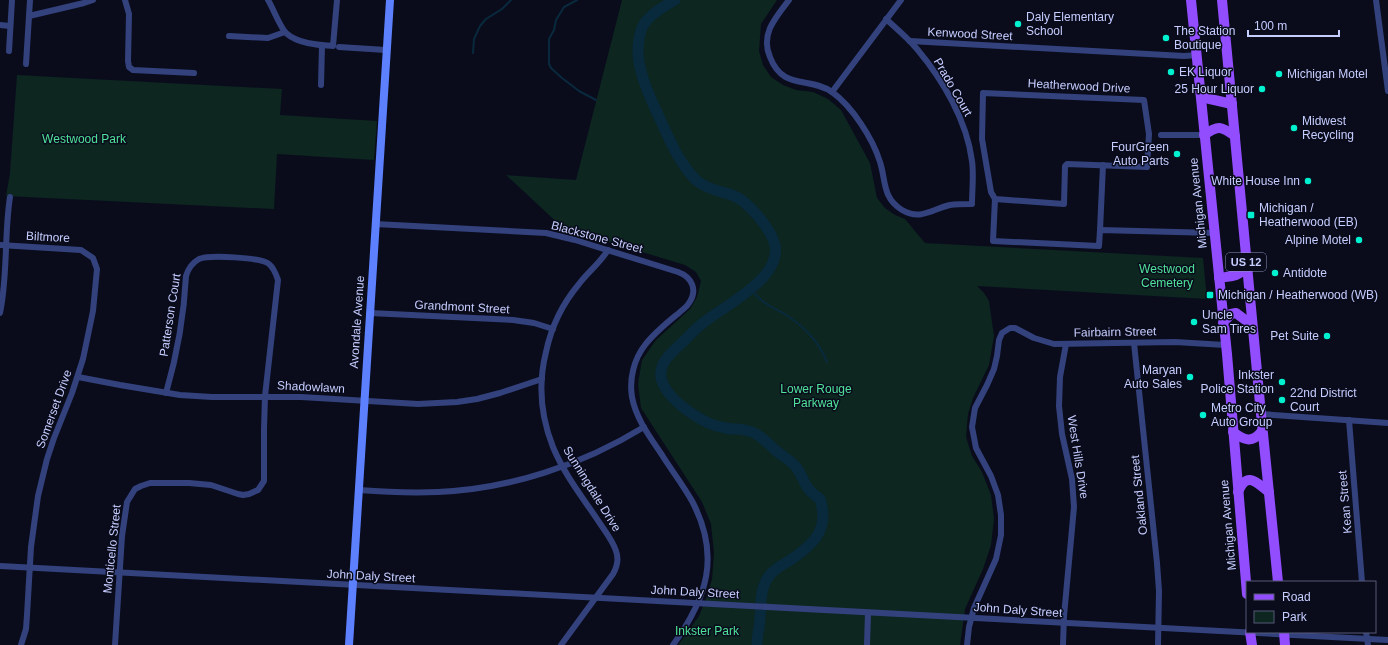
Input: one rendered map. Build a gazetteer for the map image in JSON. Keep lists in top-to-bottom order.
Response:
{
  "streets": {
    "main road": ["Michigan Avenue", "US 12"],
    "street": [
      "Kenwood Street",
      "Heatherwood Drive",
      "Prado Court",
      "Biltmore",
      "Blackstone Street",
      "Grandmont Street",
      "Patterson Court",
      "Avondale Avenue",
      "Fairbairn Street",
      "Shadowlawn",
      "Somerset Drive",
      "West Hills Drive",
      "Sunningdale Drive",
      "Oakland Street",
      "Kean Street",
      "Monticello Street",
      "John Daly Street"
    ]
  },
  "crossings": [
    ["Kenwood Street", "Prado Court"],
    ["Kenwood Street", "Michigan Avenue"],
    ["Michigan Avenue", "Fairbairn Street"],
    ["Biltmore", "Somerset Drive"],
    ["Blackstone Street", "Avondale Avenue"],
    ["Blackstone Street", "Sunningdale Drive"],
    ["Grandmont Street", "Avondale Avenue"],
    ["Grandmont Street", "Sunningdale Drive"],
    ["Patterson Court", "Shadowlawn"],
    ["Patterson Court", "Monticello Street"],
    ["Avondale Avenue", "Shadowlawn"],
    ["Avondale Avenue", "John Daly Street"],
    ["Fairbairn Street", "West Hills Drive"],
    ["Fairbairn Street", "Oakland Street"],
    ["Fairbairn Street", "John Daly Street"],
    ["Shadowlawn", "Somerset Drive"],
    ["Shadowlawn", "Sunningdale Drive"],
    ["Shadowlawn", "Monticello Street"],
    ["Somerset Drive", "John Daly Street"],
    ["West Hills Drive", "John Daly Street"],
    ["Sunningdale Drive", "John Daly Street"],
    ["Oakland Street", "John Daly Street"],
    ["Monticello Street", "John Daly Street"]
  ],
  "parks": [
    "Westwood Park",
    "Westwood Cemetery",
    "Lower Rouge Parkway",
    "Inkster Park"
  ],
  "places": {
    "other": [
      "Daly Elementary School",
      "The Station Boutique",
      "EK Liquor",
      "Michigan Motel",
      "25 Hour Liquor",
      "Midwest Recycling",
      "FourGreen Auto Parts",
      "White House Inn",
      "Alpine Motel",
      "Antidote",
      "Uncle Sam Tires",
      "Pet Suite",
      "Maryan Auto Sales",
      "Inkster Police Station",
      "22nd District Court",
      "Metro City Auto Group"
    ],
    "transit": ["Michigan / Heatherwood (EB)", "Michigan / Heatherwood (WB)"]
  },
  "legend": ["Road", "Park"],
  "scale_bar": "100 m"
}
